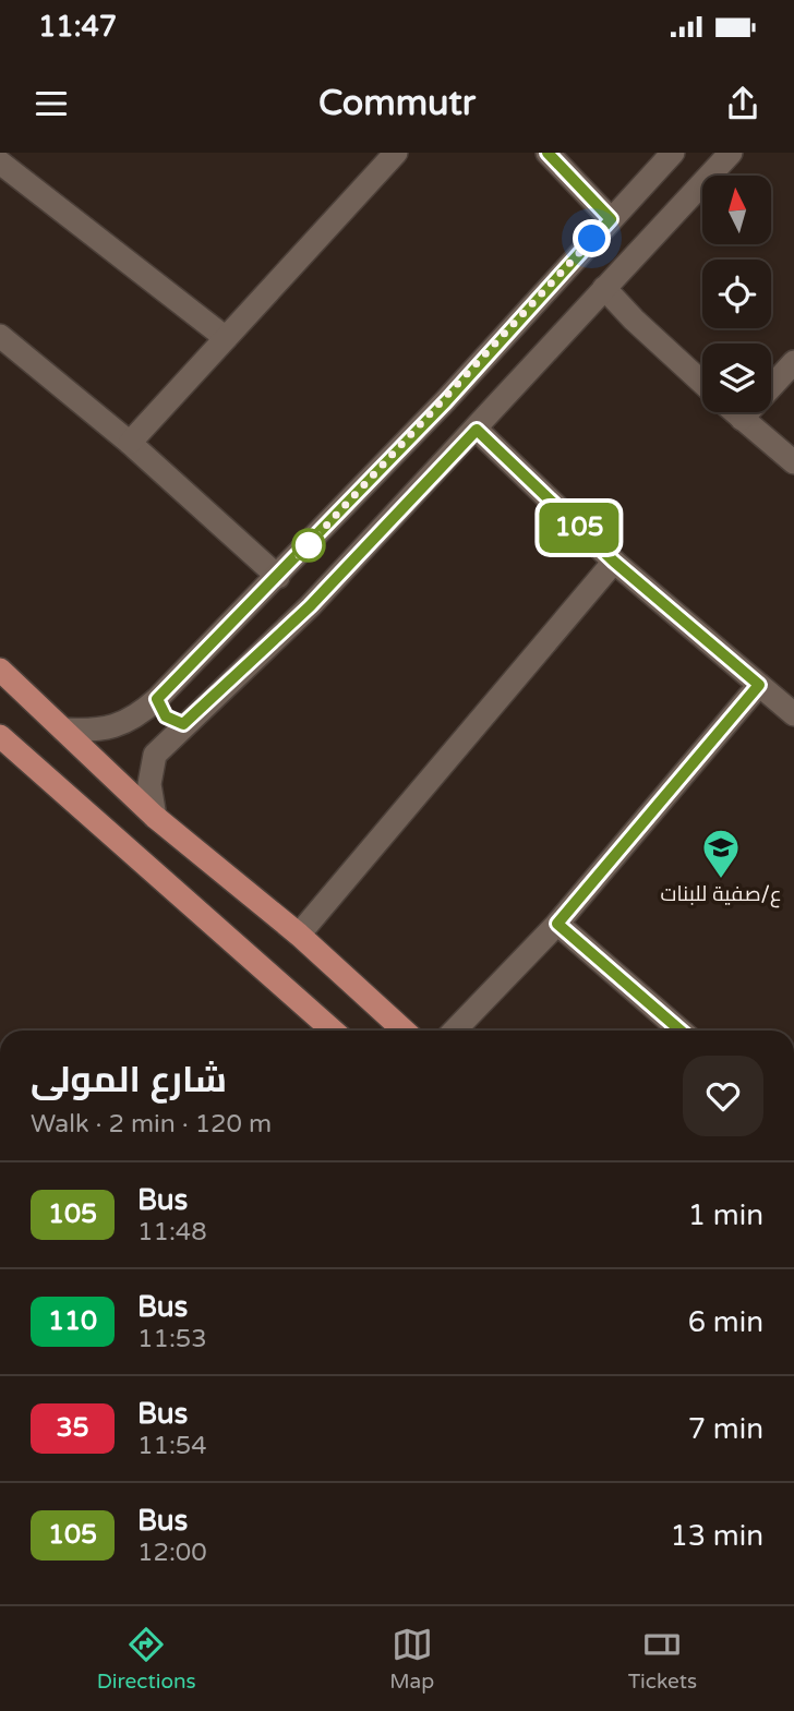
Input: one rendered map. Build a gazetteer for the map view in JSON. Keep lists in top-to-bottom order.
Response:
{
  "places": {
    "school or university": ["ع/صفية للبنات"]
  },
  "lines": ["bus line 105"],
  "north": "top",
  "page": {
    "status": "11:47",
    "header": "Commutr",
    "on_map": "105",
    "heading": ["شارع المولى", "Walk · 2 min · 120 m"],
    "list": [
      {
        "mark": "105",
        "name": "Bus",
        "note": "11:48",
        "value": "1 min"
      },
      {
        "mark": "110",
        "name": "Bus",
        "note": "11:53",
        "value": "6 min"
      },
      {
        "mark": "35",
        "name": "Bus",
        "note": "11:54",
        "value": "7 min"
      },
      {
        "mark": "105",
        "name": "Bus",
        "note": "12:00",
        "value": "13 min"
      }
    ],
    "tabs": ["Directions", "Map", "Tickets"]
  }
}
